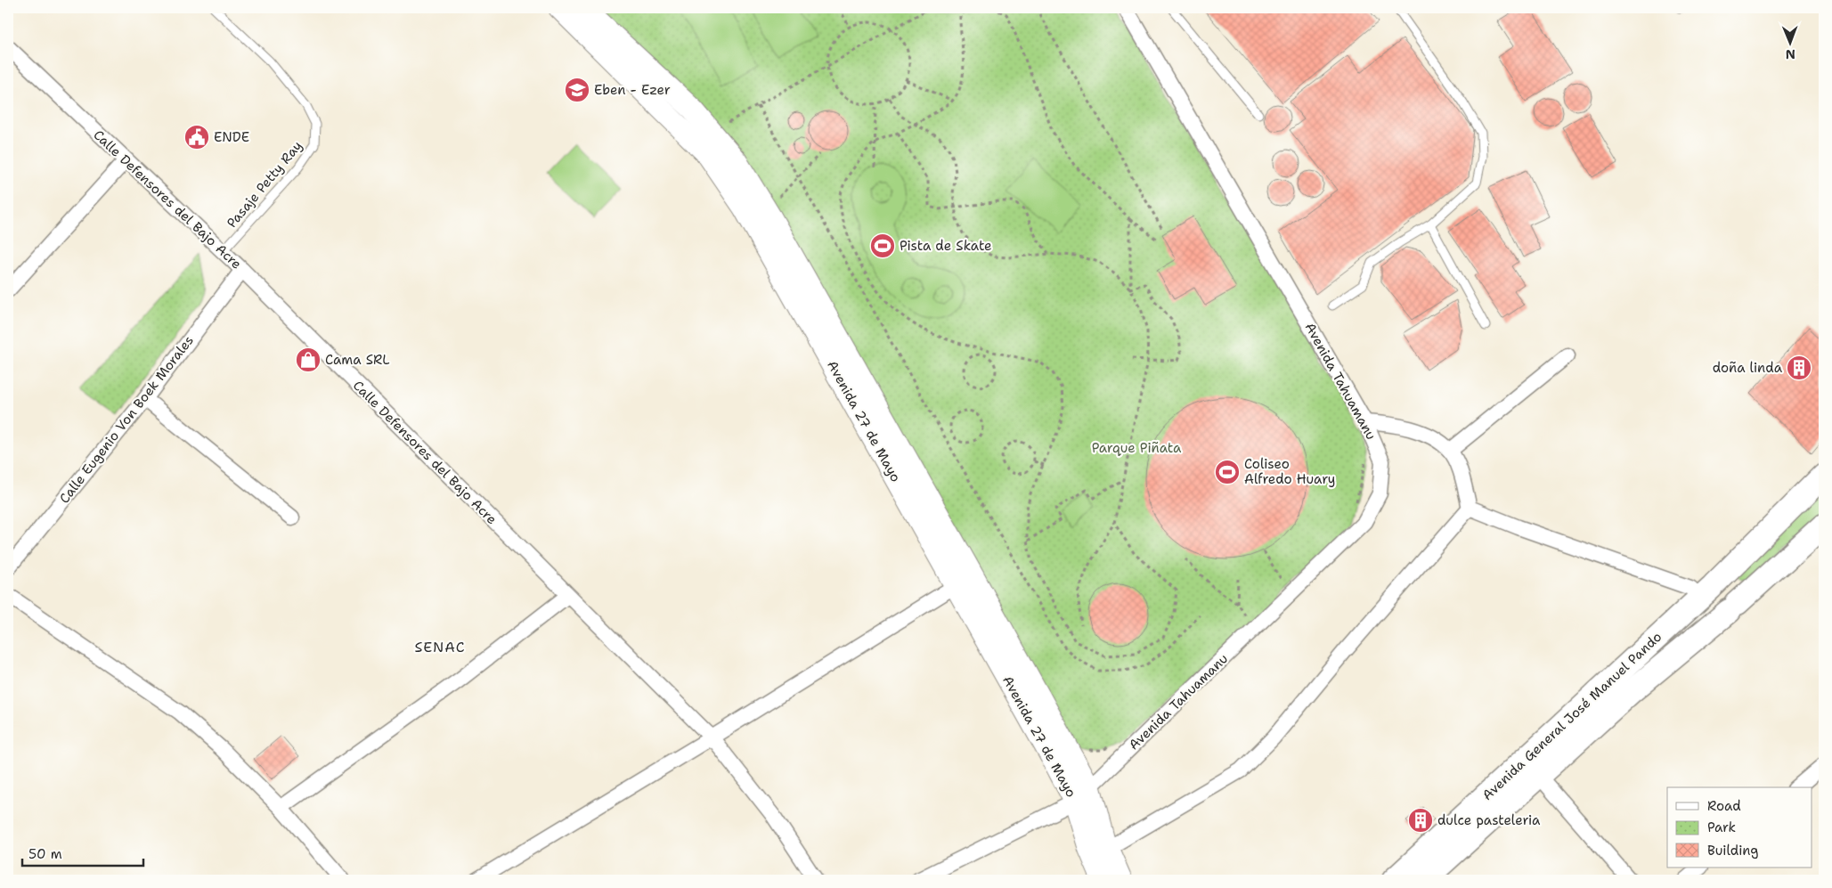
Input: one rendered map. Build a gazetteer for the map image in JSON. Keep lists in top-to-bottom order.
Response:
{
  "streets": {
    "main road": ["Avenida 27 de Mayo", "Avenida General José Manuel Pando"],
    "street": ["Calle Defensores del Bajo Acre", "Avenida Tahuamanu", "Calle Eugenio Von Boek Morales"],
    "lane": ["Pasaje Petty Ray"]
  },
  "crossings": [
    ["Pasaje Petty Ray", "Calle Defensores del Bajo Acre"],
    ["Calle Defensores del Bajo Acre", "Calle Eugenio Von Boek Morales"],
    ["Avenida Tahuamanu", "Avenida 27 de Mayo"]
  ],
  "districts": ["SENAC"],
  "parks": ["Parque Piñata"],
  "places": {
    "school or university": ["Eben - Ezer"],
    "public building": ["ENDE"],
    "sports": ["Pista de Skate", "Coliseo Alfredo Huary"],
    "shop": ["Cama SRL"],
    "building": ["doña linda", "dulce pasteleria"]
  },
  "legend": ["Road", "Park", "Building"],
  "scale_bar": "50 m",
  "north": "bottom"
}
